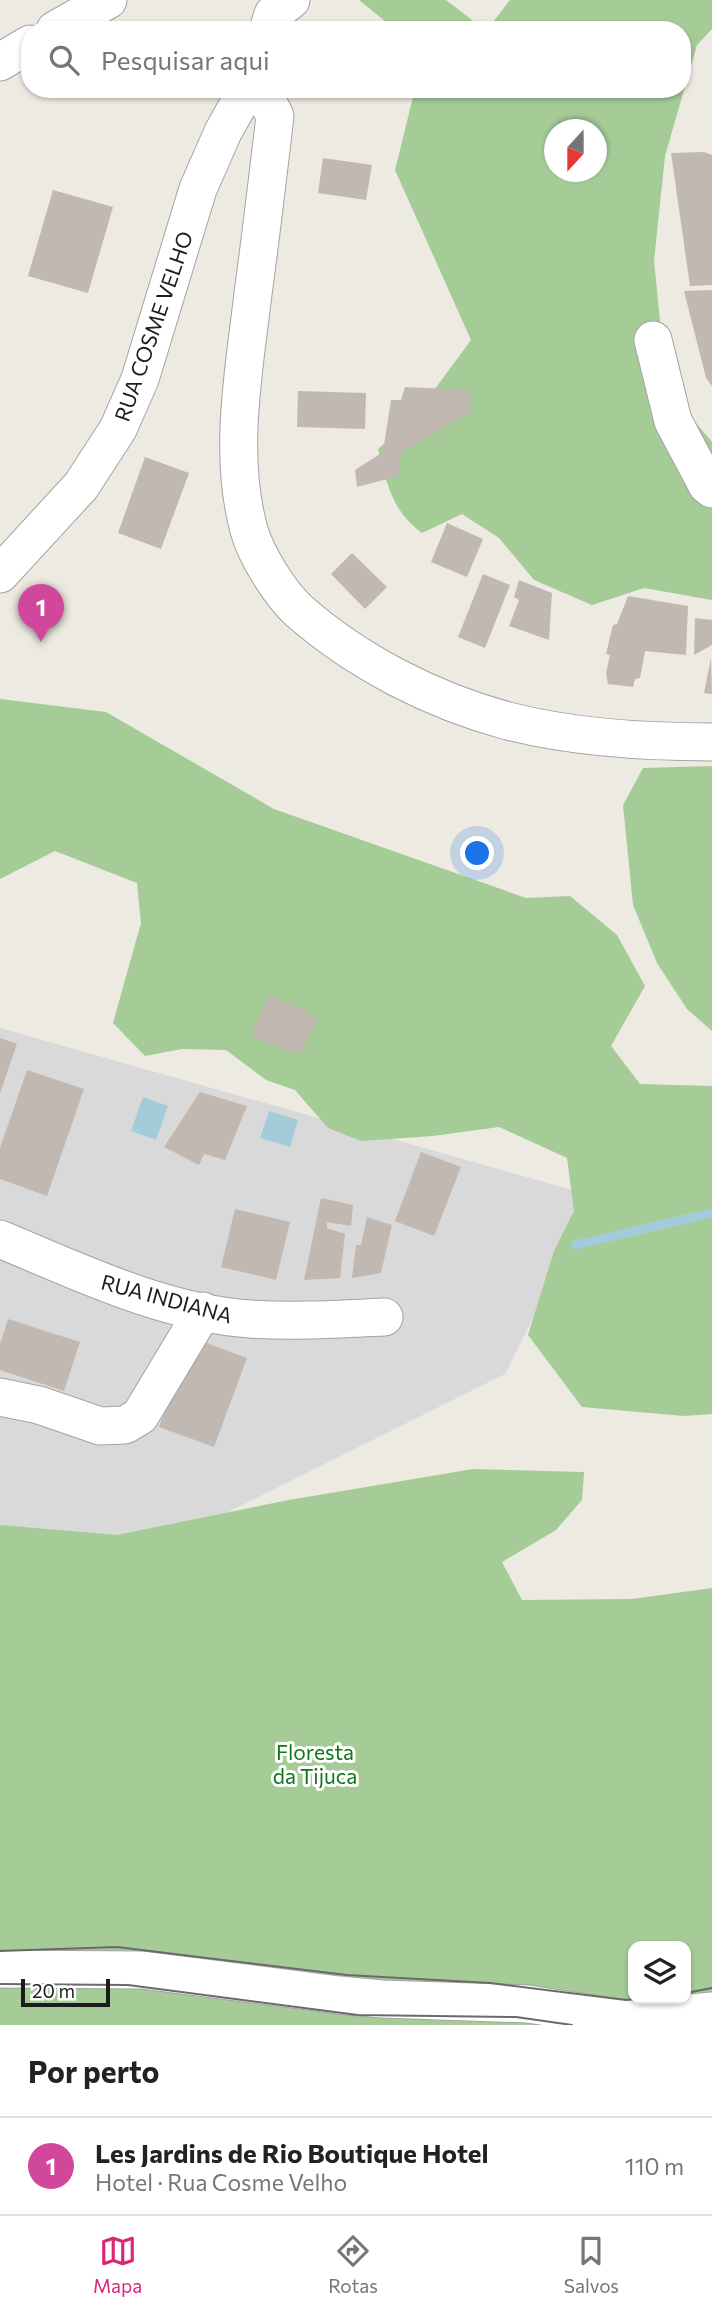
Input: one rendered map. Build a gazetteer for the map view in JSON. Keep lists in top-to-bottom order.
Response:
{
  "streets": {
    "street": ["RUA COSME VELHO", "RUA INDIANA"]
  },
  "parks": ["Floresta da Tijuca"],
  "scale_bar": "20 m",
  "north": "bottom",
  "page": {
    "search": "Pesquisar aqui",
    "pins": "1",
    "scale": "20 m",
    "heading": "Por perto",
    "list": [
      {
        "mark": "1",
        "name": "Les Jardins de Rio Boutique Hotel",
        "note": "Hotel · Rua Cosme Velho",
        "value": "110 m"
      }
    ],
    "nav": ["Mapa", "Rotas", "Salvos"]
  }
}
